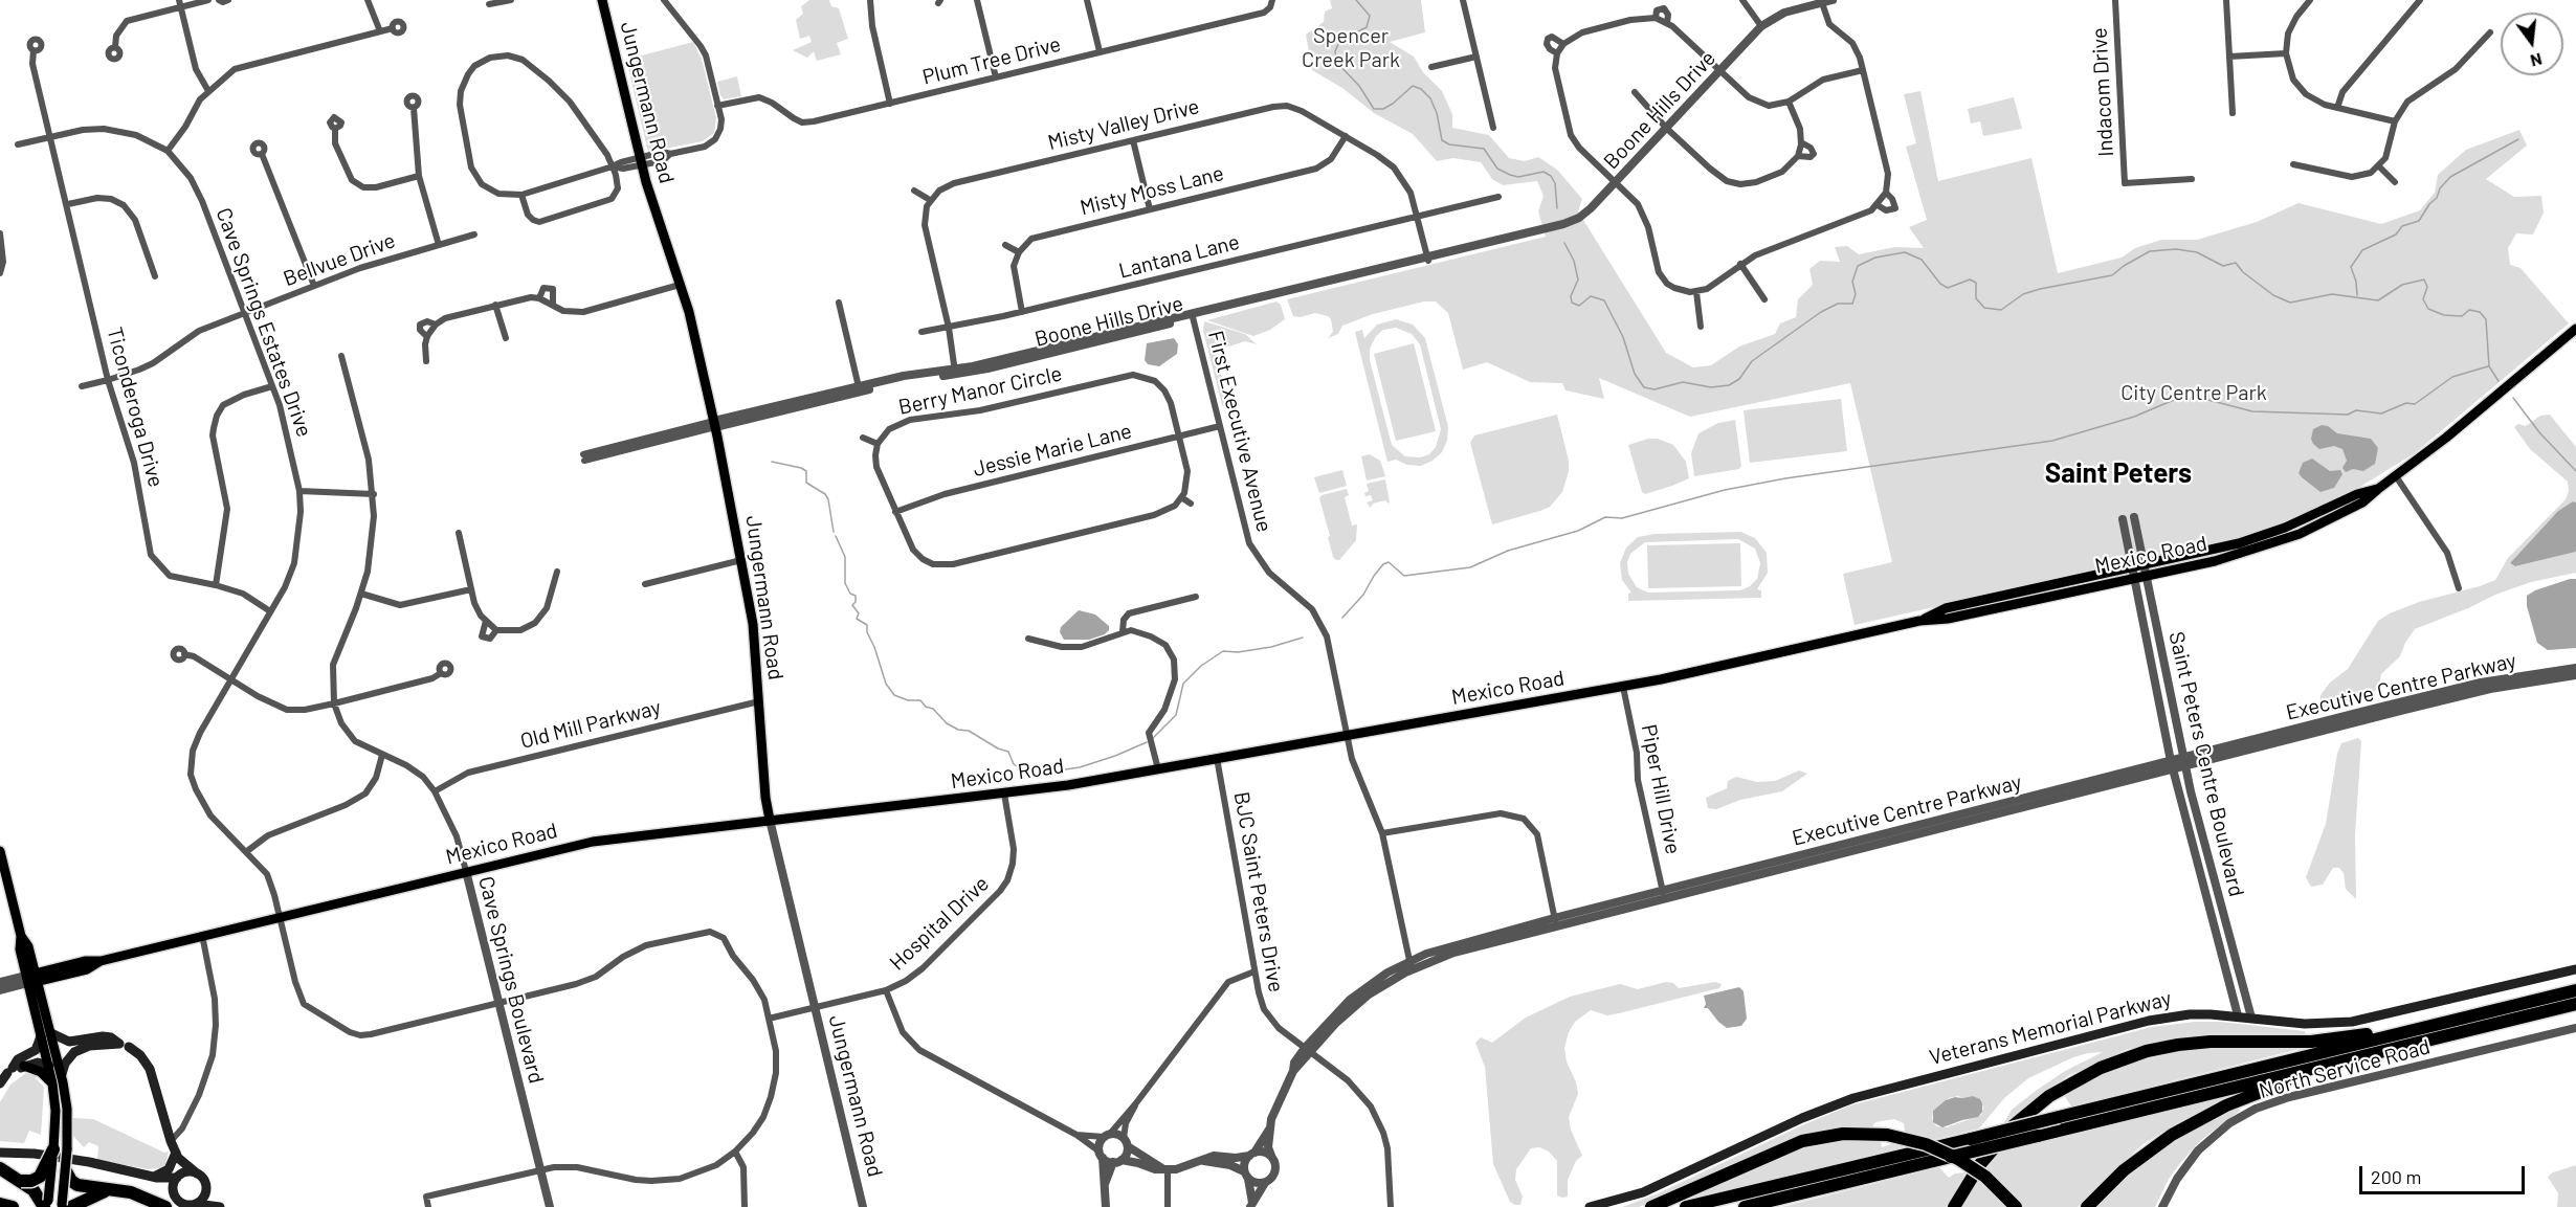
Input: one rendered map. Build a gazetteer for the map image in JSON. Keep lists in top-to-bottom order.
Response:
{
  "streets": {
    "main road": ["Jungermann Road", "Mexico Road", "Veterans Memorial Parkway"],
    "street": [
      "Plum Tree Drive",
      "Indacom Drive",
      "Boone Hills Drive",
      "Misty Valley Drive",
      "Misty Moss Lane",
      "Lantana Lane",
      "Bellvue Drive",
      "Cave Springs Estates Drive",
      "Berry Manor Circle",
      "Ticonderoga Drive",
      "First Executive Avenue",
      "Jessie Marie Lane",
      "Executive Centre Parkway",
      "Old Mill Parkway",
      "Saint Peters Centre Boulevard",
      "Piper Hill Drive",
      "BJC Saint Peters Drive",
      "Hospital Drive",
      "Cave Springs Boulevard",
      "North Service Road"
    ]
  },
  "crossings": [
    ["Jungermann Road", "Boone Hills Drive"],
    ["Jungermann Road", "Mexico Road"],
    ["Jungermann Road", "Old Mill Parkway"],
    ["Jungermann Road", "Hospital Drive"],
    ["Boone Hills Drive", "Misty Valley Drive"],
    ["Boone Hills Drive", "First Executive Avenue"],
    ["Misty Valley Drive", "Misty Moss Lane"],
    ["Misty Valley Drive", "Lantana Lane"],
    ["Bellvue Drive", "Cave Springs Estates Drive"],
    ["Bellvue Drive", "Ticonderoga Drive"],
    ["Cave Springs Estates Drive", "Ticonderoga Drive"],
    ["Cave Springs Estates Drive", "Mexico Road"],
    ["Cave Springs Estates Drive", "Hospital Drive"],
    ["Cave Springs Estates Drive", "Cave Springs Boulevard"],
    ["Berry Manor Circle", "Jessie Marie Lane"],
    ["First Executive Avenue", "Jessie Marie Lane"],
    ["First Executive Avenue", "Mexico Road"],
    ["First Executive Avenue", "Executive Centre Parkway"],
    ["Mexico Road", "Saint Peters Centre Boulevard"],
    ["Mexico Road", "Piper Hill Drive"],
    ["Mexico Road", "BJC Saint Peters Drive"],
    ["Mexico Road", "Hospital Drive"],
    ["Mexico Road", "Cave Springs Boulevard"],
    ["Executive Centre Parkway", "Saint Peters Centre Boulevard"],
    ["Executive Centre Parkway", "Piper Hill Drive"],
    ["Executive Centre Parkway", "BJC Saint Peters Drive"],
    ["Old Mill Parkway", "Cave Springs Boulevard"],
    ["Saint Peters Centre Boulevard", "Veterans Memorial Parkway"]
  ],
  "districts": ["Saint Peters"],
  "parks": ["Spencer Creek Park", "City Centre Park"],
  "scale_bar": "200 m",
  "north": "bottom"
}
